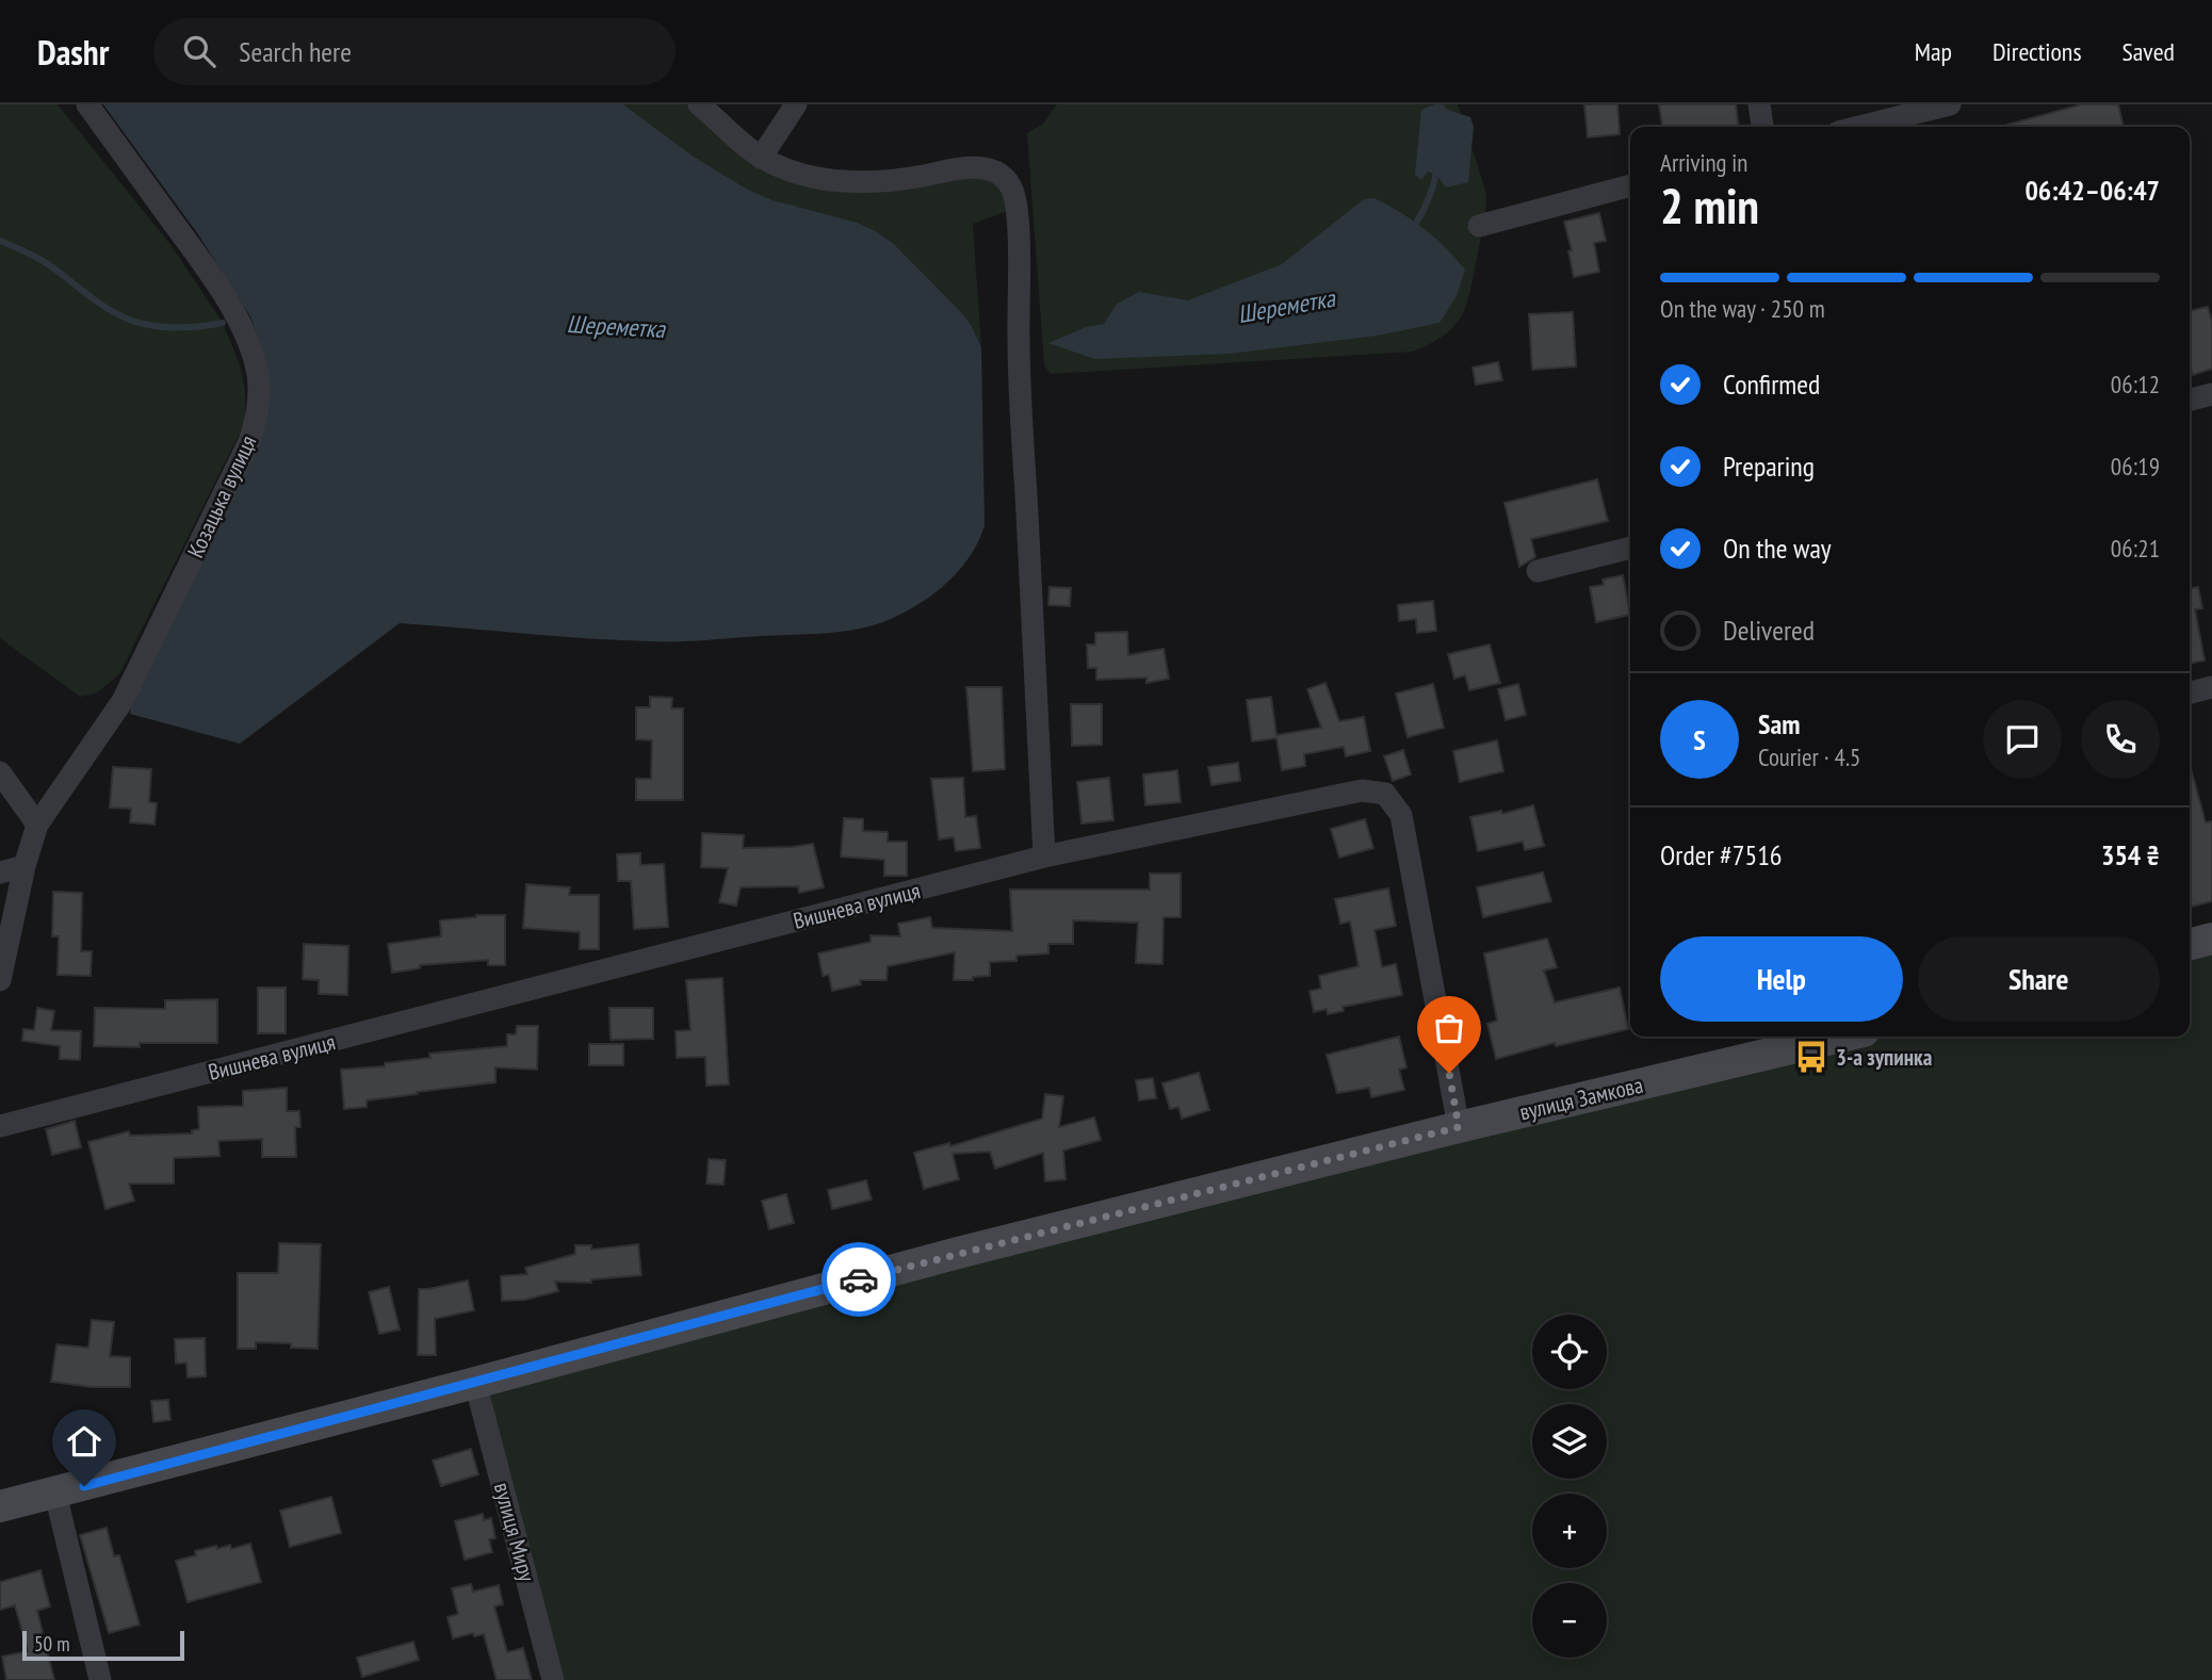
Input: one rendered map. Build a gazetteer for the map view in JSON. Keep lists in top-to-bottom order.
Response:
{
  "streets": {
    "street": [
      "Козацька вулиця",
      "Вишнева вулиця",
      "вулиця Замкова",
      "вулиця Миру"
    ]
  },
  "crossings": [
    ["Вишнева вулиця", "вулиця Замкова"],
    ["вулиця Замкова", "вулиця Миру"]
  ],
  "water": ["Шереметка"],
  "places": {
    "bus stop": ["3-а зупинка"]
  },
  "scale_bar": "50 m",
  "page": {
    "header": "Dashr",
    "search": "Search here",
    "nav": ["Map", "Directions", "Saved"],
    "heading": ["2 min", "Arriving in", "06:42–06:47"],
    "panel": [
      "Sam",
      "Courier · 4.5",
      "Order #7516",
      "354 ₴"
    ],
    "bar": "On the way · 250 m",
    "list": [
      ["Confirmed", "06:12"],
      ["Preparing", "06:19"],
      ["On the way", "06:21"],
      "Delivered"
    ],
    "round": "S",
    "buttons": ["Help", "Share"],
    "map_buttons": ["+", "−"],
    "scale": "50 m"
  }
}
